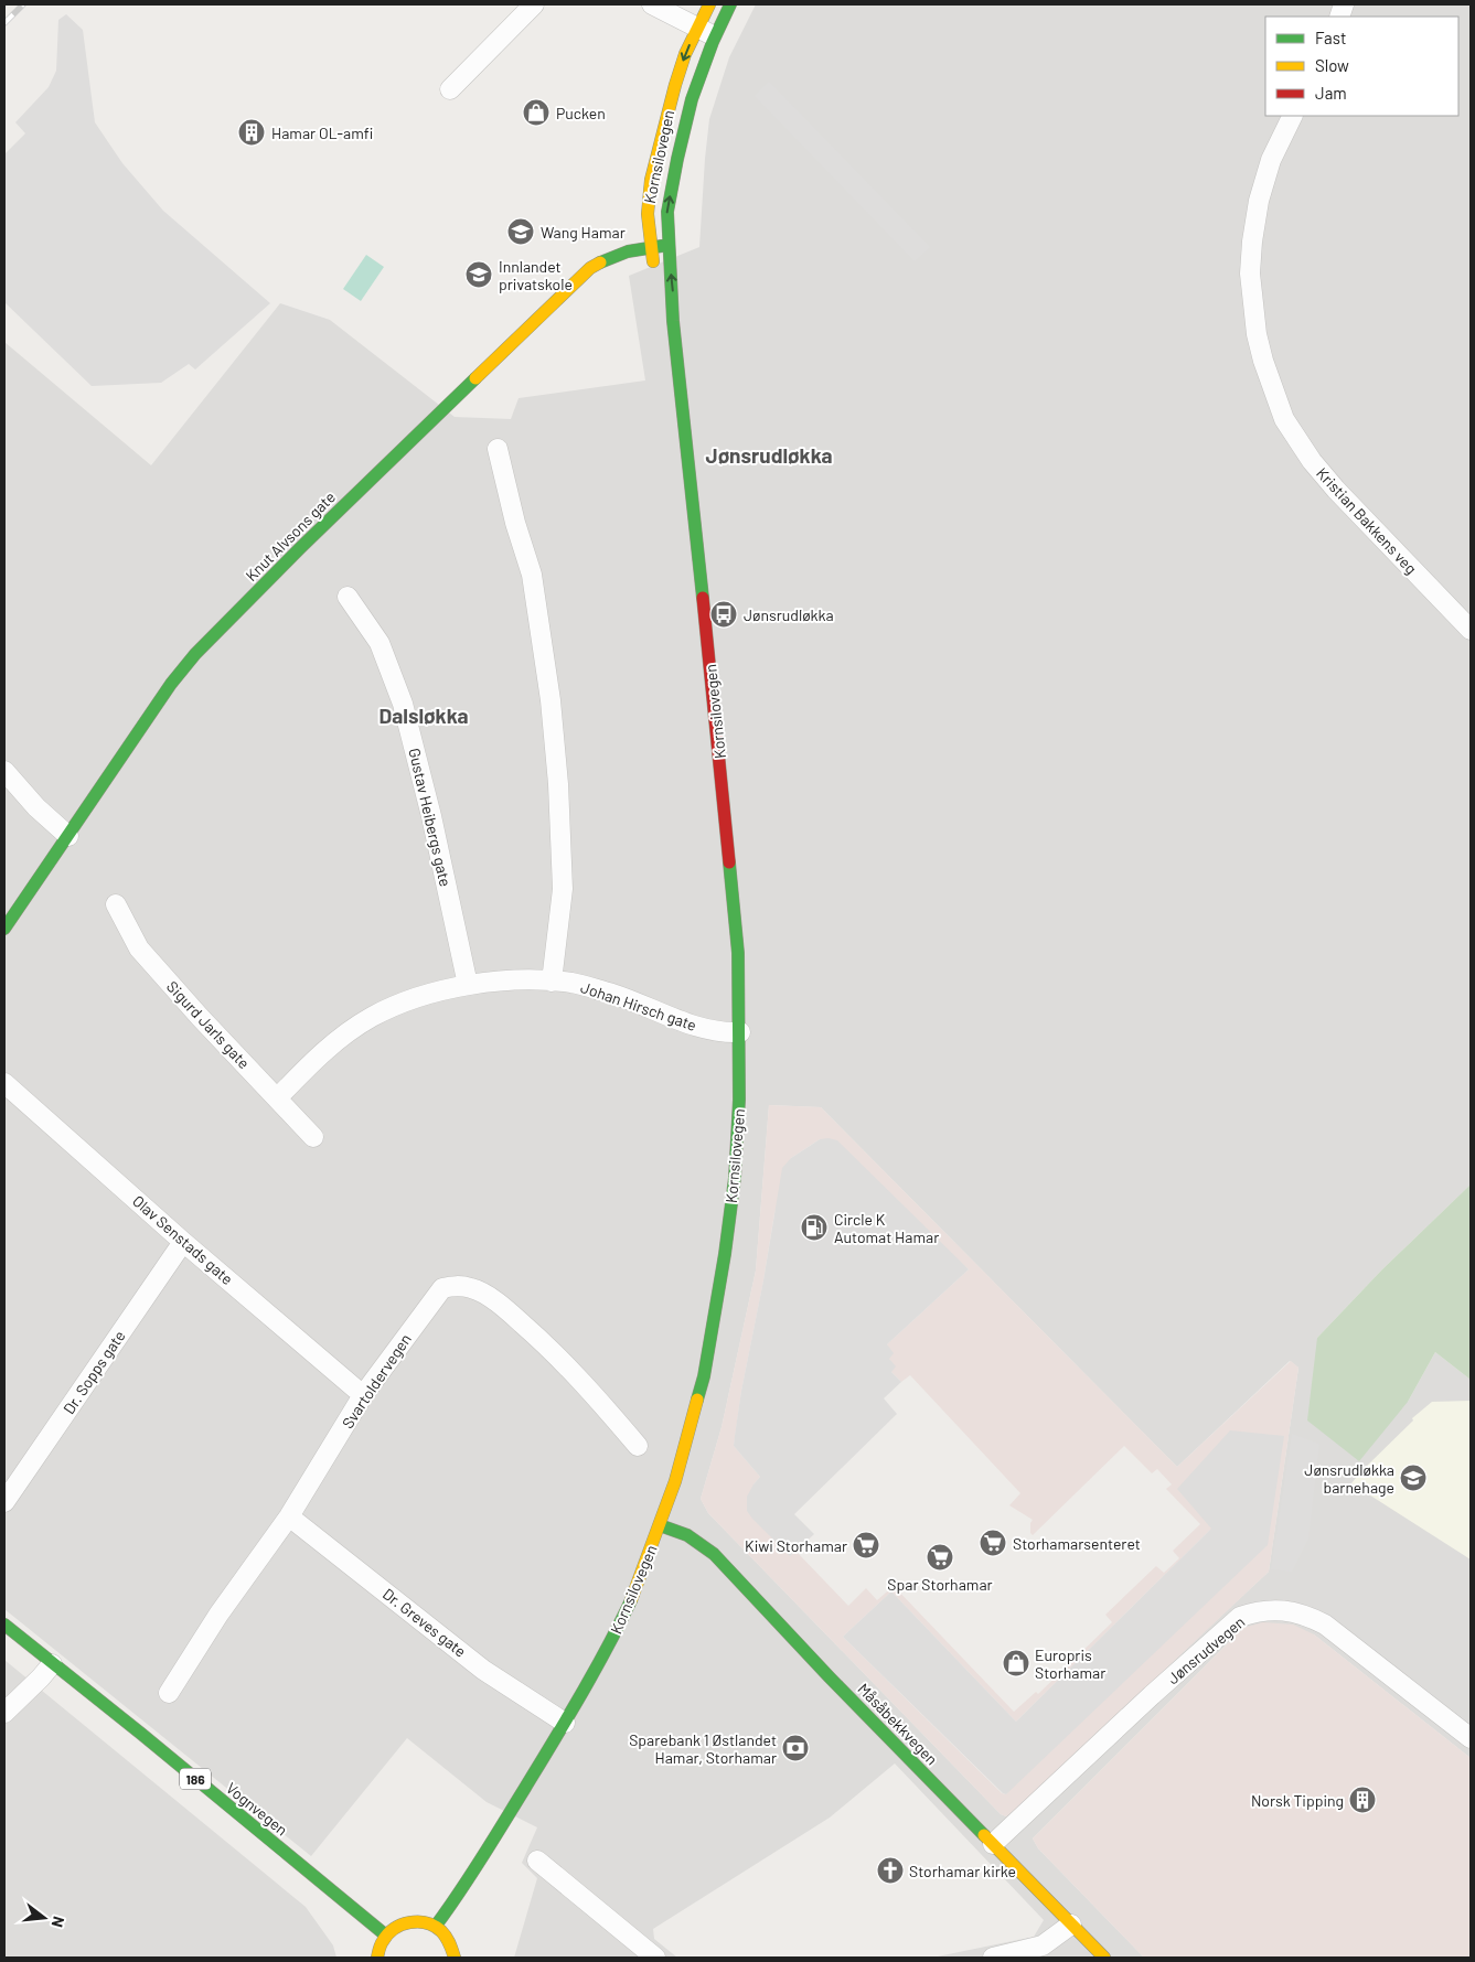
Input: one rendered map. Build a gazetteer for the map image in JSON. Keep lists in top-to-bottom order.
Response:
{
  "streets": {
    "main road": [
      "Kornsilovegen",
      "Knut Alvsons gate",
      "Måsåbekkvegen",
      "186",
      "Vognvegen"
    ],
    "street": [
      "Kristian Bakkens veg",
      "Gustav Heibergs gate",
      "Johan Hirsch gate",
      "Sigurd Jarls gate",
      "Olav Senstads gate",
      "Dr. Sopps gate",
      "Svartoldervegen",
      "Dr. Greves gate",
      "Jønsrudvegen"
    ]
  },
  "crossings": [
    ["Kornsilovegen", "Knut Alvsons gate"],
    ["Kornsilovegen", "Johan Hirsch gate"],
    ["Kornsilovegen", "Dr. Greves gate"],
    ["Kornsilovegen", "Måsåbekkvegen"],
    ["Gustav Heibergs gate", "Johan Hirsch gate"],
    ["Johan Hirsch gate", "Sigurd Jarls gate"],
    ["Olav Senstads gate", "Dr. Sopps gate"],
    ["Olav Senstads gate", "Svartoldervegen"],
    ["Svartoldervegen", "Dr. Greves gate"],
    ["Jønsrudvegen", "Måsåbekkvegen"]
  ],
  "districts": ["Jønsrudløkka", "Dalsløkka"],
  "places": {
    "shop": ["Pucken", "Europris Storhamar"],
    "building": ["Hamar OL-amfi", "Norsk Tipping"],
    "school or university": ["Wang Hamar", "Innlandet privatskole", "Jønsrudløkka barnehage"],
    "bus stop": ["Jønsrudløkka"],
    "fuel station": ["Circle K Automat Hamar"],
    "supermarket": ["Storhamarsenteret", "Kiwi Storhamar", "Spar Storhamar"],
    "bank": ["Sparebank 1 Østlandet Hamar, Storhamar"],
    "church": ["Storhamar kirke"]
  },
  "legend": ["Fast", "Slow", "Jam"],
  "north": "right"
}
